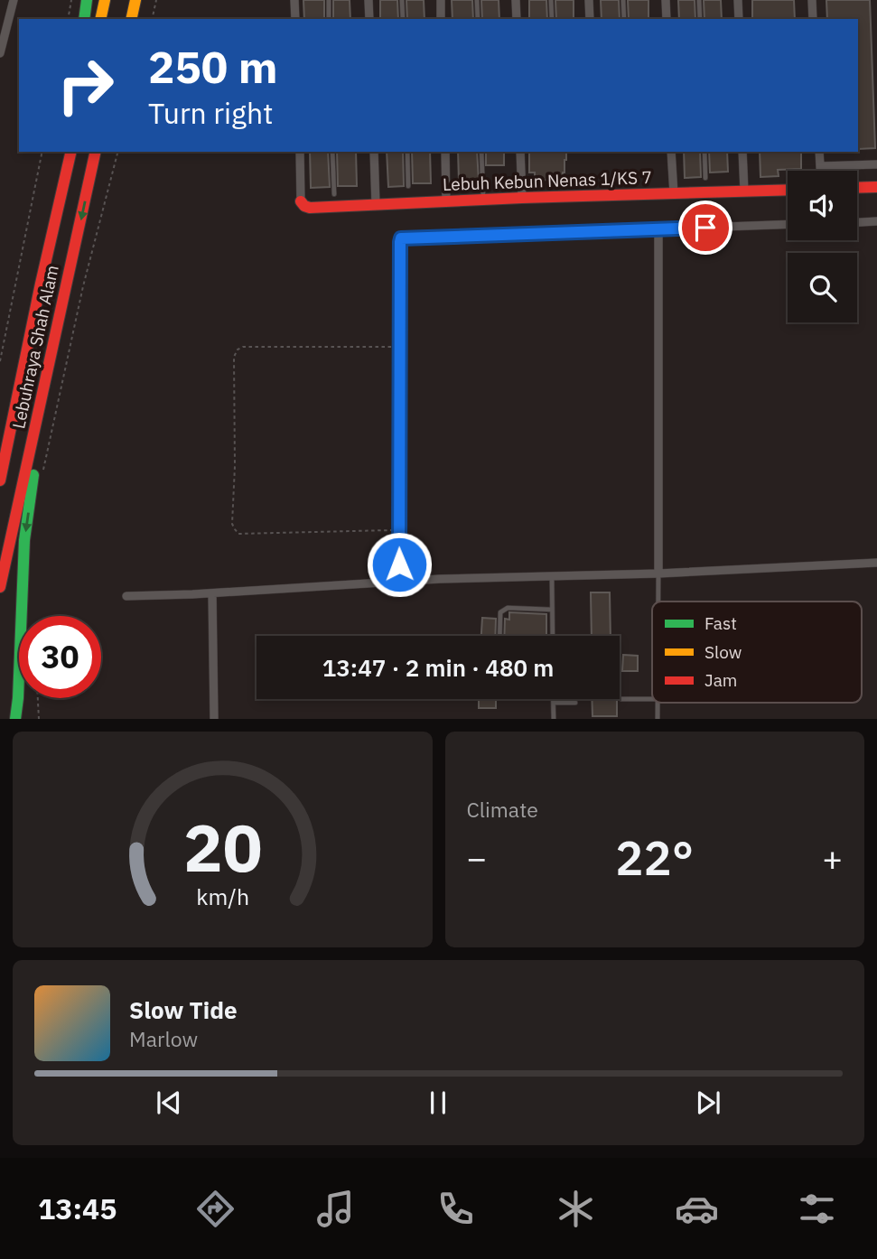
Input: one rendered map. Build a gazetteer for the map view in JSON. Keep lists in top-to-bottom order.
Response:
{
  "streets": {
    "main road": ["Lebuh Kebun Nenas 1/KS 7", "Lebuhraya Shah Alam"]
  },
  "legend": ["Fast", "Slow", "Jam"],
  "page": {
    "turn": ["250 m", "Turn right"],
    "limit": "30",
    "trip": "13:47 · 2 min · 480 m",
    "tile": "Climate",
    "heat": ["−", "22°", "+"],
    "song": ["Slow Tide", "Marlow"],
    "tabs": "13:45",
    "gauge": ["20", "km/h"]
  }
}
